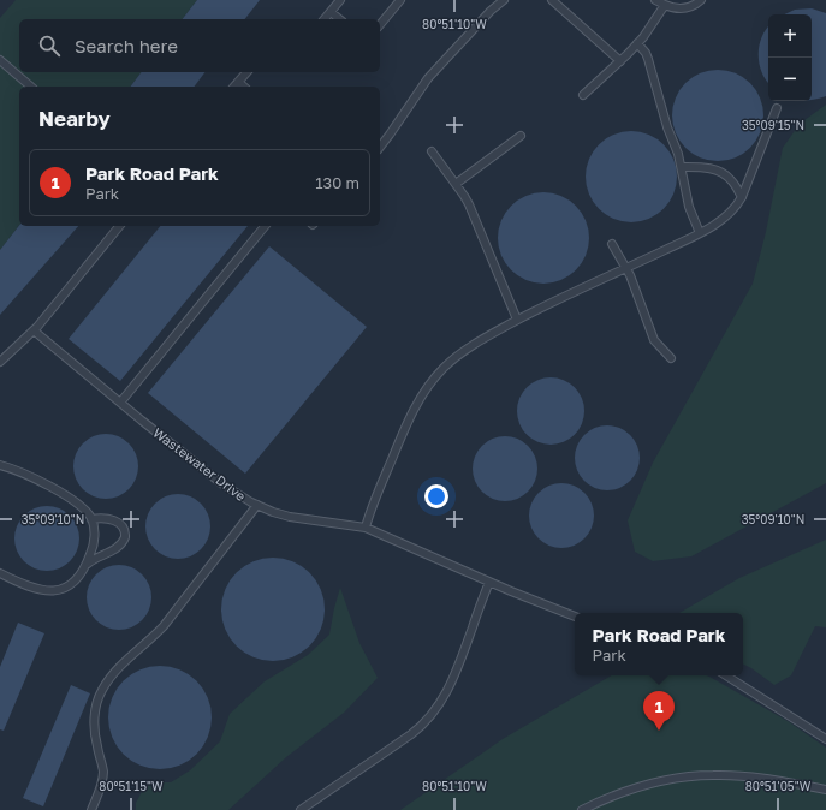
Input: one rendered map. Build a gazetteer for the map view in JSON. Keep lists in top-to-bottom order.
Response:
{
  "streets": {
    "lane": ["Wastewater Drive"]
  },
  "page": {
    "map_buttons": ["+", "−"],
    "search": "Search here",
    "heading": "Nearby",
    "list": [
      {
        "mark": "1",
        "name": "Park Road Park",
        "note": "Park",
        "value": "130 m"
      }
    ],
    "popup": ["Park Road Park", "Park"],
    "pins": "1"
  },
  "coordinates": [
    "80°51'10\"W",
    "35°09'15\"N",
    "35°09'10\"N",
    "80°51'15\"W",
    "80°51'05\"W"
  ]
}
